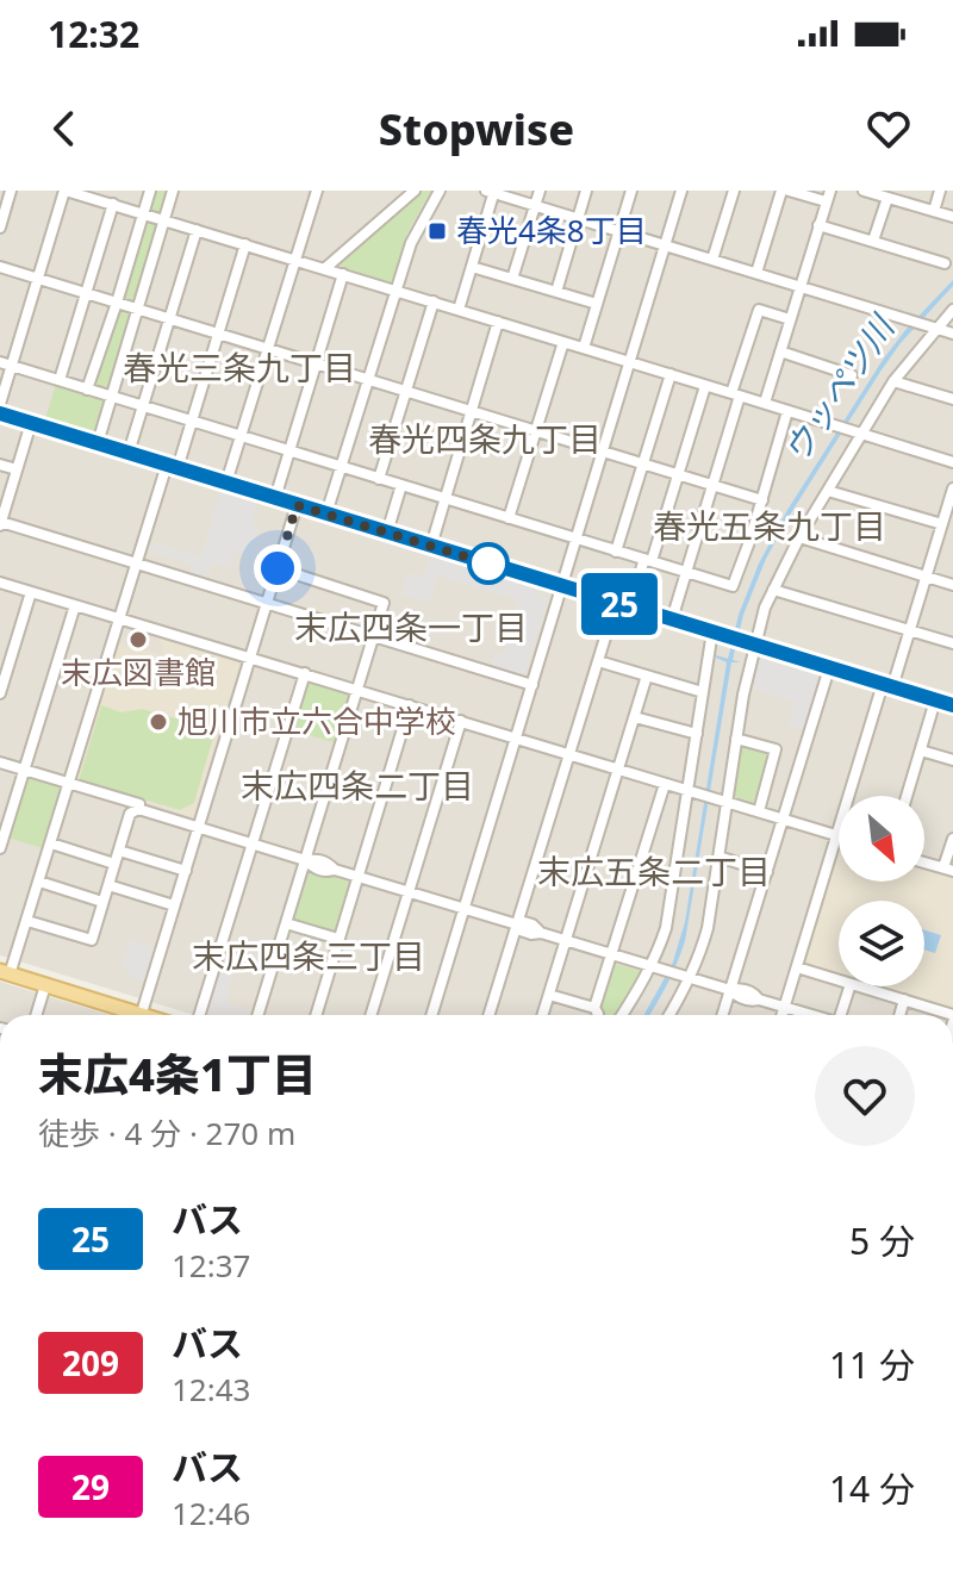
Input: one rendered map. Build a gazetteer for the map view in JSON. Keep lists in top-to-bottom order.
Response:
{
  "districts": [
    "春光三条九丁目",
    "春光四条九丁目",
    "春光五条九丁目",
    "末広四条一丁目",
    "末広四条二丁目",
    "末広五条二丁目",
    "末広四条三丁目"
  ],
  "water": ["ウッペツ川"],
  "places": {
    "transit": ["春光4条8丁目"],
    "other": ["末広図書館", "旭川市立六合中学校"]
  },
  "lines": ["bus line 25"],
  "north": "bottom right",
  "page": {
    "status": "12:32",
    "header": "Stopwise",
    "on_map": "25",
    "heading": ["末広4条1丁目", "徒歩 · 4 分 · 270 m"],
    "list": [
      {
        "mark": "25",
        "name": "バス",
        "note": "12:37",
        "value": "5 分"
      },
      {
        "mark": "209",
        "name": "バス",
        "note": "12:43",
        "value": "11 分"
      },
      {
        "mark": "29",
        "name": "バス",
        "note": "12:46",
        "value": "14 分"
      }
    ]
  }
}
